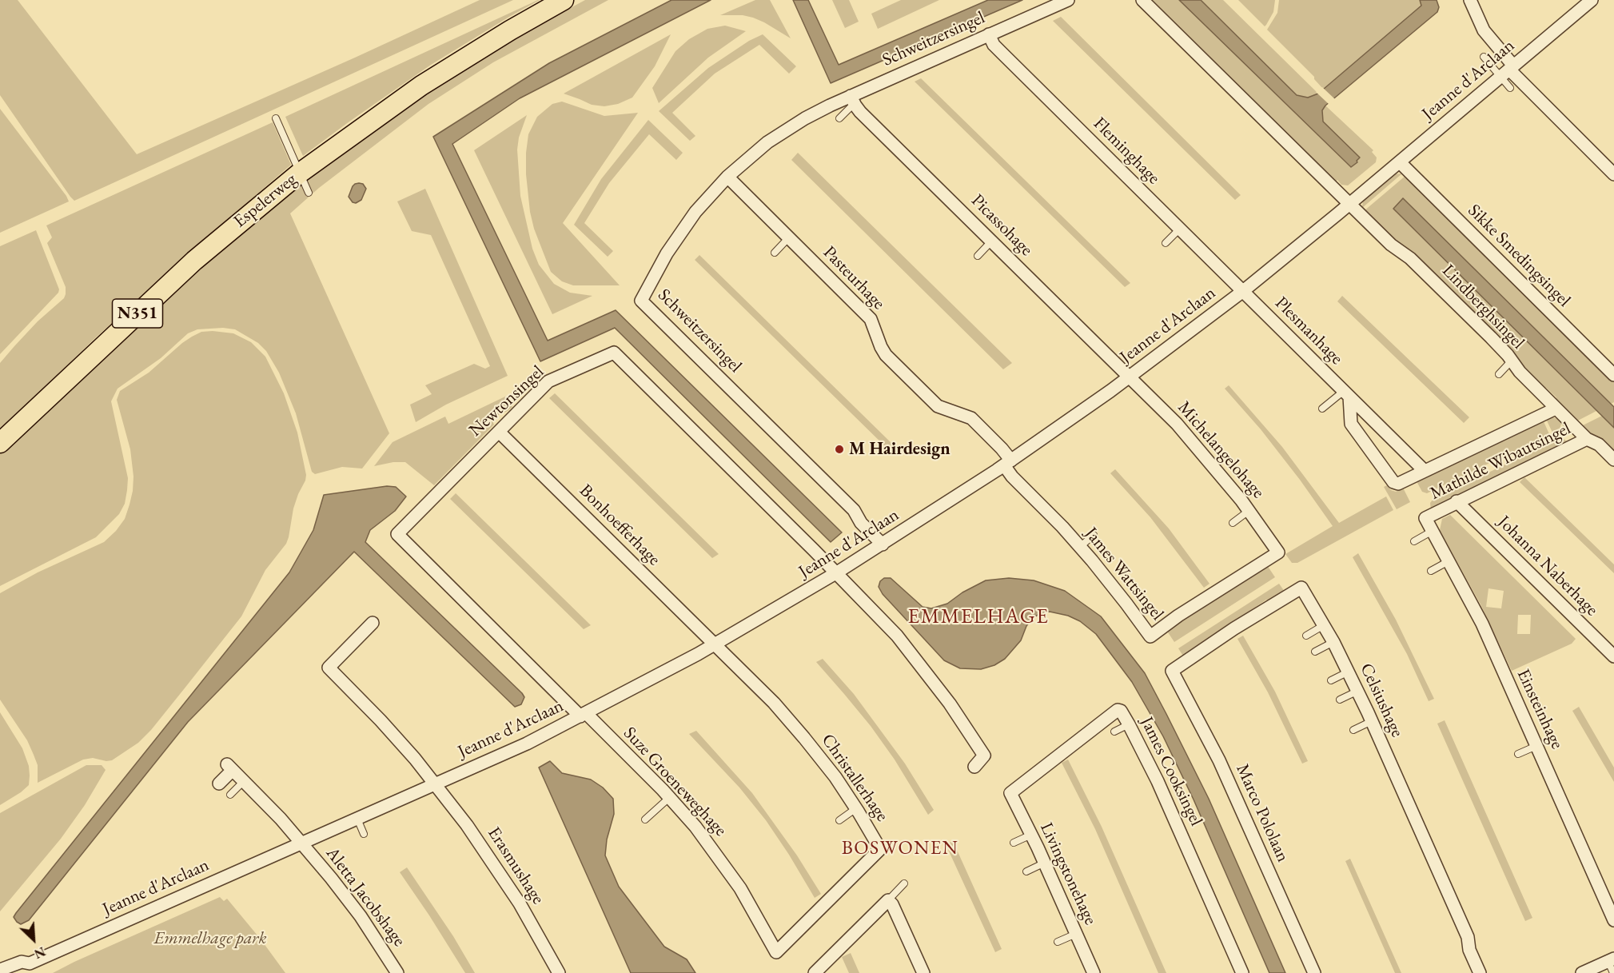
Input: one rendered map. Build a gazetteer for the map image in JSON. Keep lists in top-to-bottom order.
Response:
{
  "streets": {
    "main road": ["Espelerweg", "N351"],
    "street": [
      "Schweitzersingel",
      "Jeanne d'Arclaan",
      "Fleminghage",
      "Picassohage",
      "Sikke Smedingsingel",
      "Pasteurhage",
      "Lindberghsingel",
      "Plesmanhage",
      "Newtonsingel",
      "Michelangelohage",
      "Mathilde Wibautsingel",
      "Bonhoefferhage",
      "Johanna Naberhage",
      "James Wattsingel",
      "Celsiushage",
      "Einsteinhage",
      "James Cooksingel",
      "Christallerhage",
      "Suze Groeneweghage",
      "Marco Pololaan",
      "Erasmushage",
      "Livingstonehage",
      "Aletta Jacobshage"
    ]
  },
  "crossings": [
    ["Schweitzersingel", "Jeanne d'Arclaan"],
    ["Schweitzersingel", "Fleminghage"],
    ["Schweitzersingel", "Picassohage"],
    ["Schweitzersingel", "Pasteurhage"],
    ["Jeanne d'Arclaan", "Fleminghage"],
    ["Jeanne d'Arclaan", "Picassohage"],
    ["Jeanne d'Arclaan", "Sikke Smedingsingel"],
    ["Jeanne d'Arclaan", "Pasteurhage"],
    ["Jeanne d'Arclaan", "Lindberghsingel"],
    ["Jeanne d'Arclaan", "Plesmanhage"],
    ["Jeanne d'Arclaan", "Newtonsingel"],
    ["Jeanne d'Arclaan", "Michelangelohage"],
    ["Jeanne d'Arclaan", "Bonhoefferhage"],
    ["Jeanne d'Arclaan", "James Wattsingel"],
    ["Jeanne d'Arclaan", "Christallerhage"],
    ["Jeanne d'Arclaan", "Suze Groeneweghage"],
    ["Jeanne d'Arclaan", "Erasmushage"],
    ["Jeanne d'Arclaan", "Aletta Jacobshage"],
    ["Fleminghage", "Plesmanhage"],
    ["Picassohage", "Michelangelohage"],
    ["Pasteurhage", "James Wattsingel"],
    ["Lindberghsingel", "Mathilde Wibautsingel"],
    ["Newtonsingel", "Bonhoefferhage"],
    ["Newtonsingel", "Suze Groeneweghage"],
    ["Michelangelohage", "James Wattsingel"],
    ["Mathilde Wibautsingel", "Johanna Naberhage"],
    ["Mathilde Wibautsingel", "Einsteinhage"],
    ["Bonhoefferhage", "Christallerhage"],
    ["Celsiushage", "Marco Pololaan"],
    ["James Cooksingel", "Livingstonehage"],
    ["Christallerhage", "Suze Groeneweghage"]
  ],
  "districts": ["EMMELHAGE", "BOSWONEN"],
  "parks": ["Emmelhage park"],
  "places": ["M Hairdesign"],
  "north": "bottom right"
}
